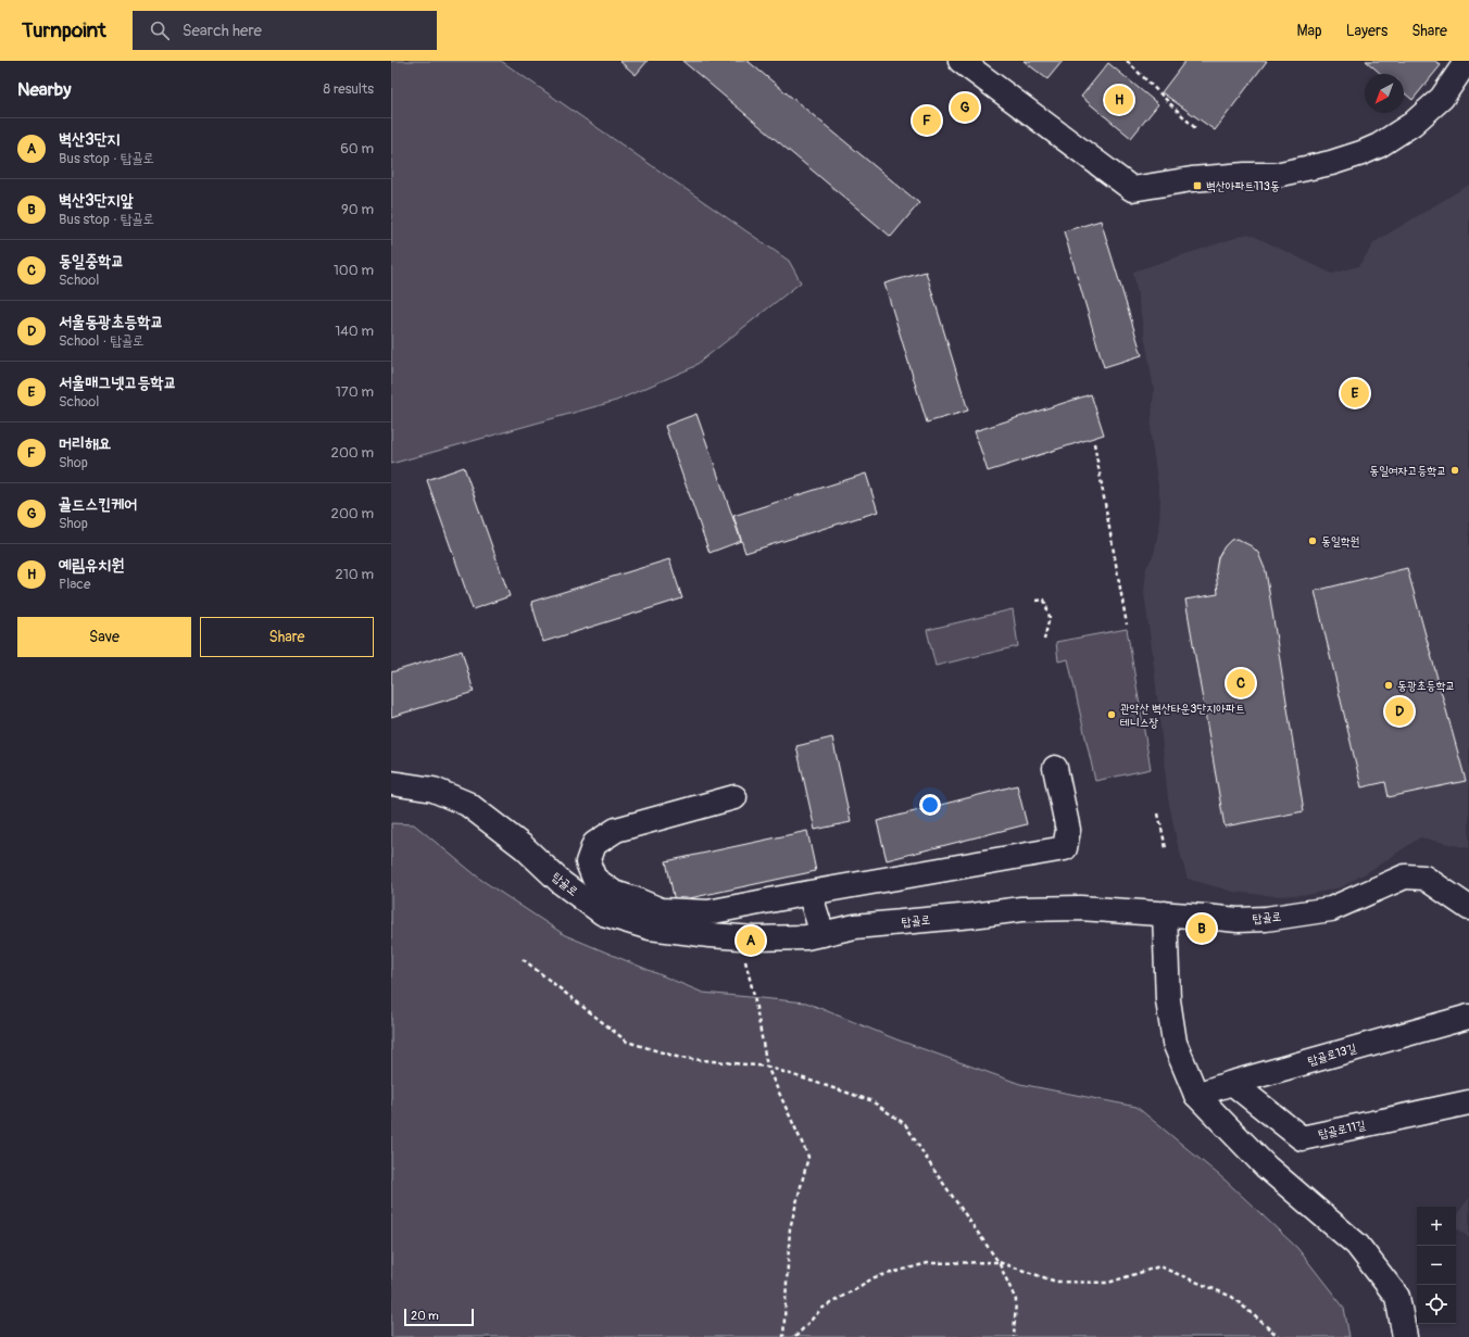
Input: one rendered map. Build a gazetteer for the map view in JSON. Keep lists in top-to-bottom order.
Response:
{
  "streets": {
    "street": ["탑골로", "탑골로13길", "탑골로11길"]
  },
  "crossings": [
    ["탑골로13길", "탑골로11길"]
  ],
  "places": {
    "transit": ["벽산아파트113동"],
    "other": [
      "동일여자고등학교",
      "동일학원",
      "동광초등학교",
      "관악산 벽산타운3단지아파트 테니스장"
    ]
  },
  "scale_bar": "20 m",
  "north": "bottom left",
  "page": {
    "header": "Turnpoint",
    "search": "Search here",
    "nav": ["Map", "Layers", "Share"],
    "heading": ["Nearby", "8 results"],
    "pins": [
      "H",
      "G",
      "F",
      "E",
      "C",
      "D",
      "B",
      "A"
    ],
    "list": [
      {
        "mark": "A",
        "name": "벽산3단지",
        "note": "Bus stop · 탑골로",
        "value": "60 m"
      },
      {
        "mark": "B",
        "name": "벽산3단지앞",
        "note": "Bus stop · 탑골로",
        "value": "90 m"
      },
      {
        "mark": "C",
        "name": "동일중학교",
        "note": "School",
        "value": "100 m"
      },
      {
        "mark": "D",
        "name": "서울동광초등학교",
        "note": "School · 탑골로",
        "value": "140 m"
      },
      {
        "mark": "E",
        "name": "서울매그넷고등학교",
        "note": "School",
        "value": "170 m"
      },
      {
        "mark": "F",
        "name": "머리해요",
        "note": "Shop",
        "value": "200 m"
      },
      {
        "mark": "G",
        "name": "골드스킨케어",
        "note": "Shop",
        "value": "200 m"
      },
      {
        "mark": "H",
        "name": "예림유치원",
        "note": "Place",
        "value": "210 m"
      }
    ],
    "buttons": ["Save", "Share"],
    "map_buttons": ["+", "−"],
    "scale": "20 m"
  }
}
